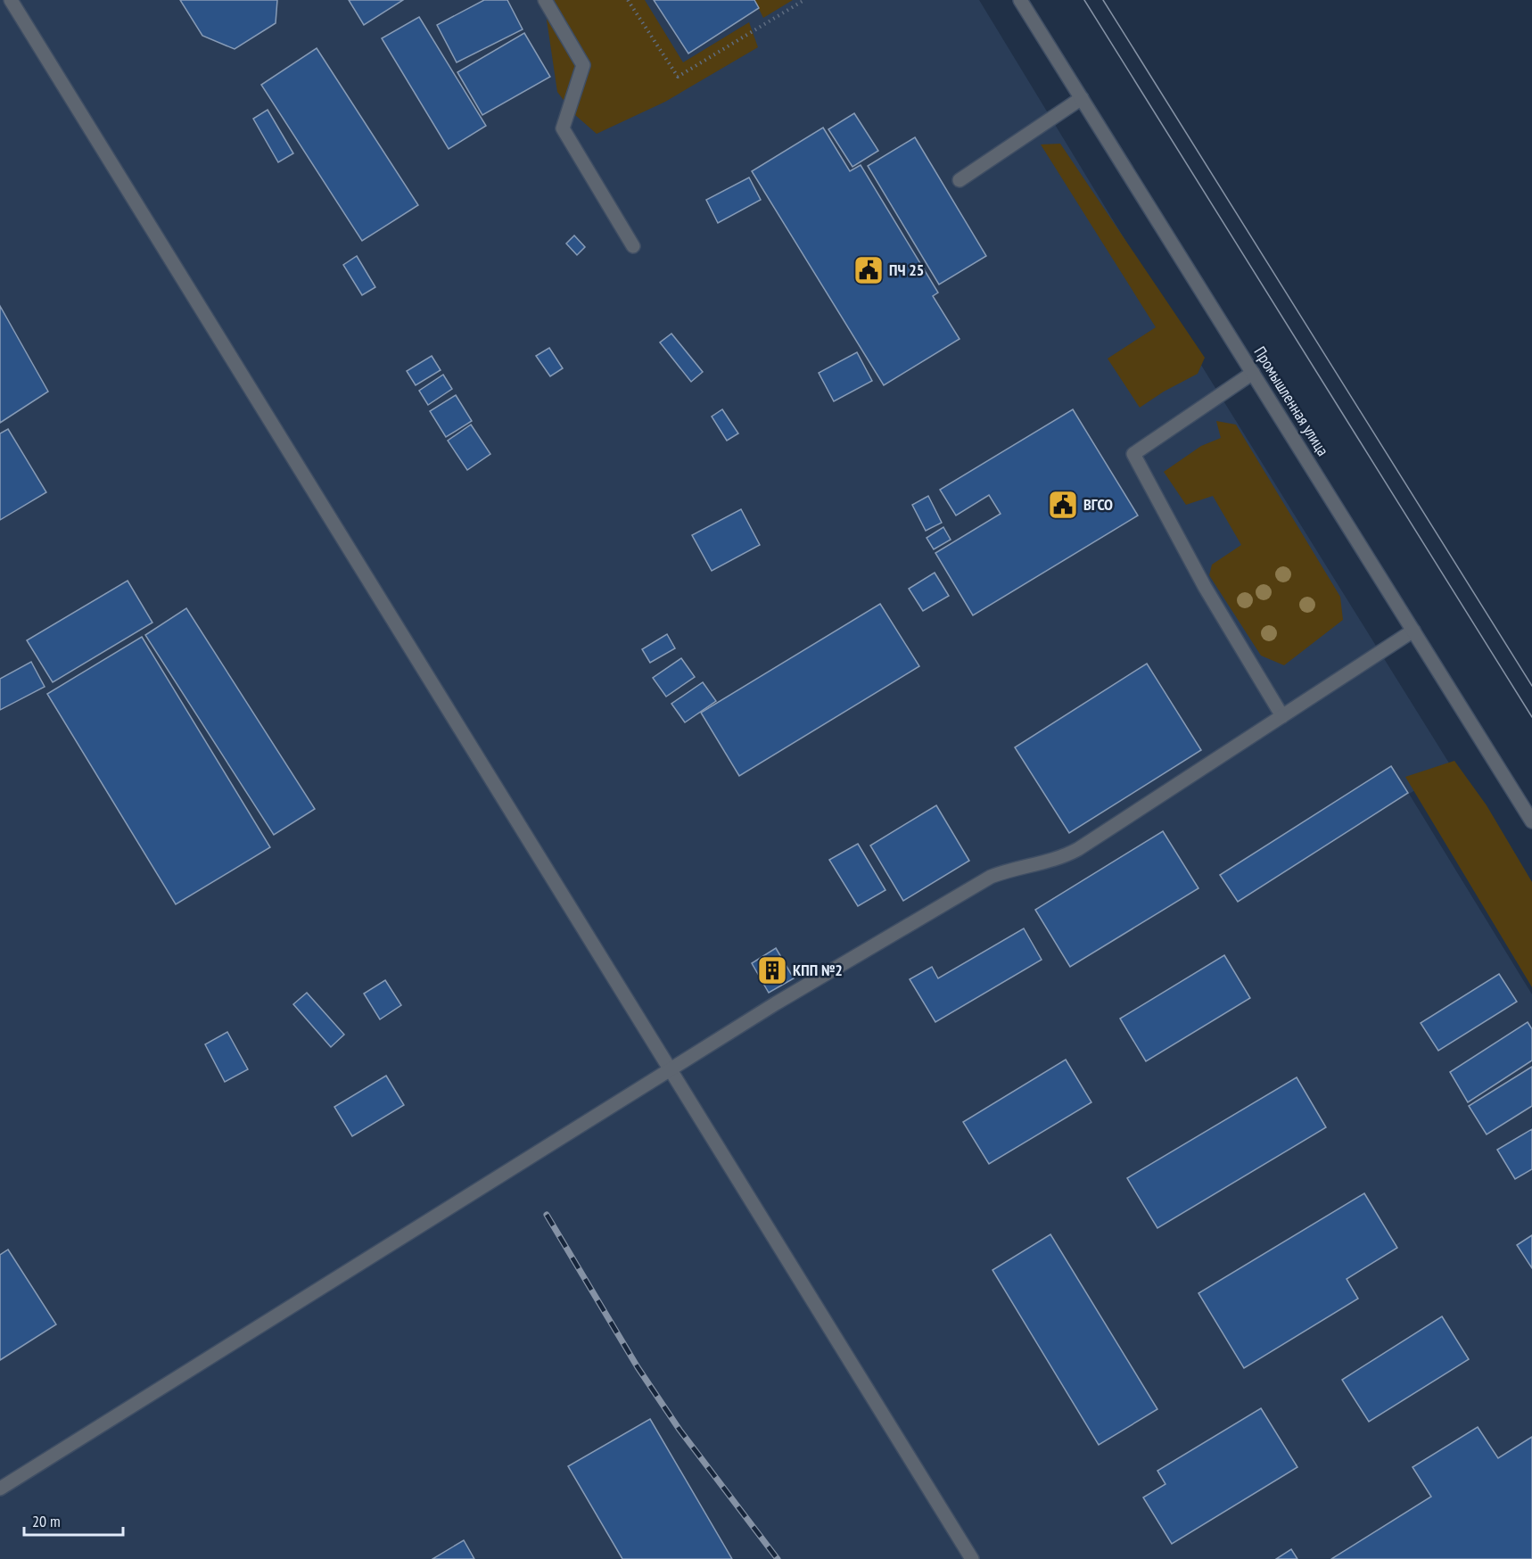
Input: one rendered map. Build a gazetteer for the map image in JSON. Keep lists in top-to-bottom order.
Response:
{
  "streets": {
    "street": ["Промышленная улица"]
  },
  "places": {
    "public building": ["ПЧ 25", "ВГСО"],
    "building": ["КПП №2"]
  },
  "scale_bar": "20 m"
}
